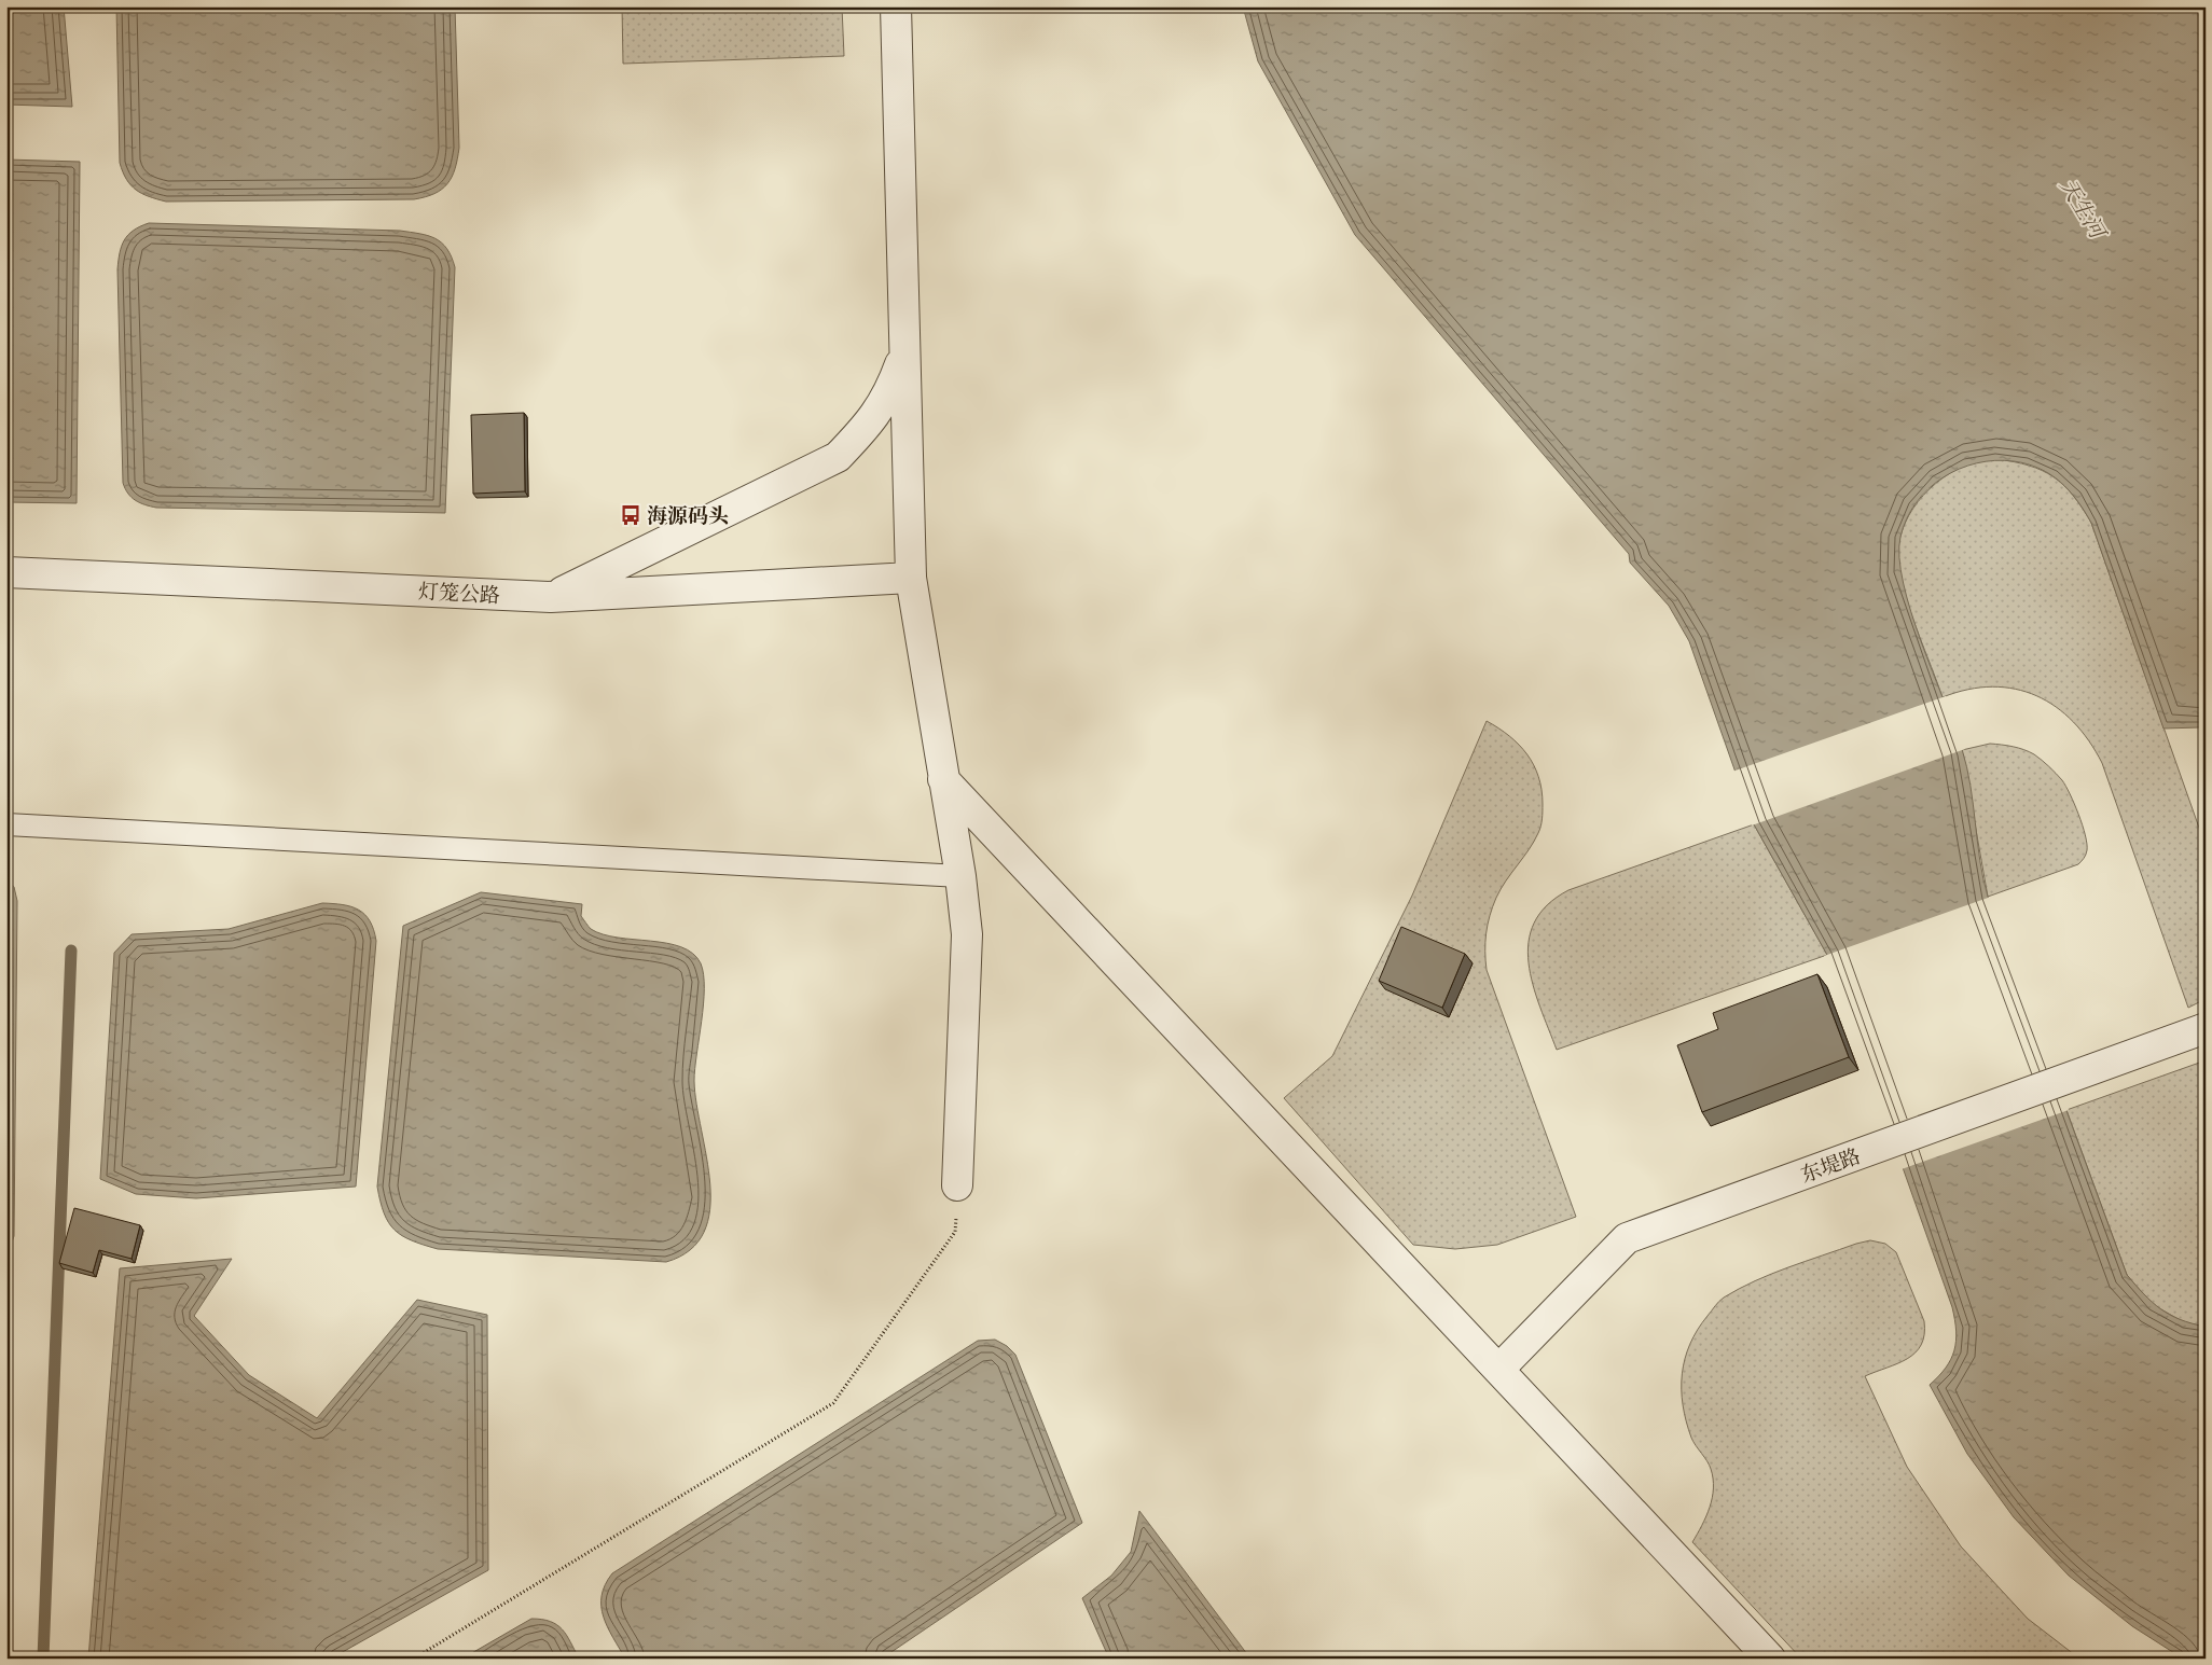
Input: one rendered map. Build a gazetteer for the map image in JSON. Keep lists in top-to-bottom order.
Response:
{
  "streets": {
    "street": ["灯笼公路", "东堤路"]
  },
  "water": ["天生河"],
  "places": {
    "bus stop": ["海源码头"]
  }
}
